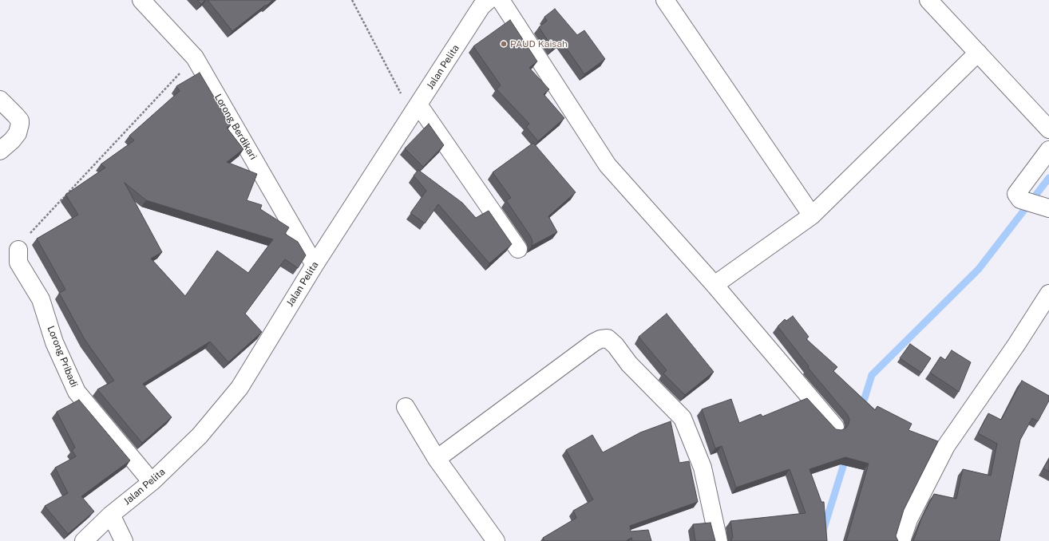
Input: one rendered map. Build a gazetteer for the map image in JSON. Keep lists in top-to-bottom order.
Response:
{
  "streets": {
    "street": ["Jalan Pelita", "Lorong Berdikari", "Lorong Pribadi"]
  },
  "crossings": [
    ["Jalan Pelita", "Lorong Berdikari"],
    ["Jalan Pelita", "Lorong Pribadi"]
  ],
  "places": ["PAUD Kaisah"]
}
